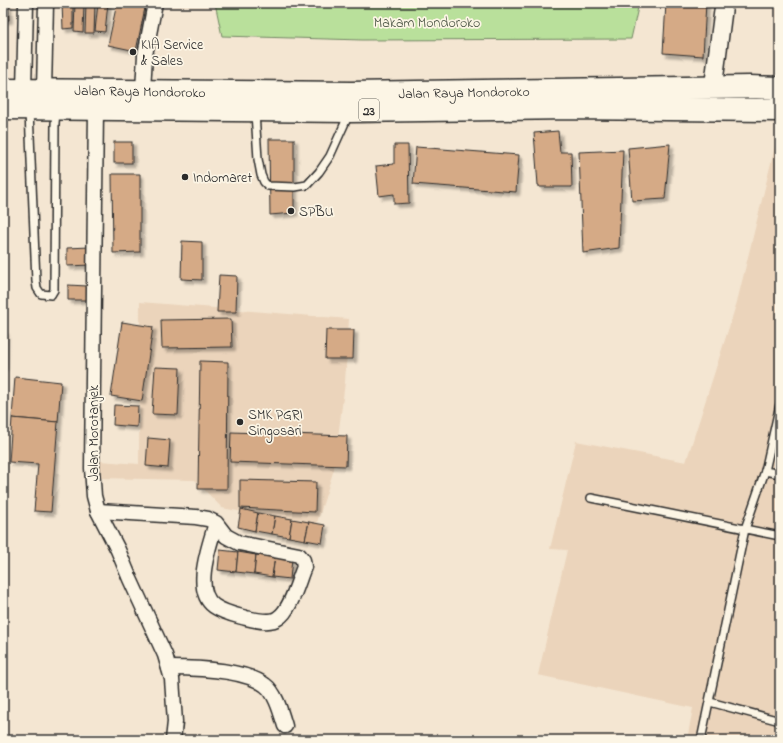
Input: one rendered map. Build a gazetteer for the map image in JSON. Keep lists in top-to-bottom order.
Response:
{
  "streets": {
    "highway": ["Jalan Raya Mondoroko", "23"],
    "street": ["Jalan Morotanjek"]
  },
  "crossings": [
    ["Jalan Raya Mondoroko", "Jalan Morotanjek"]
  ],
  "parks": ["Makam Mondoroko"],
  "places": [
    "KIA Service & Sales",
    "Indomaret",
    "SPBU",
    "SMK PGRI Singosari"
  ]
}
